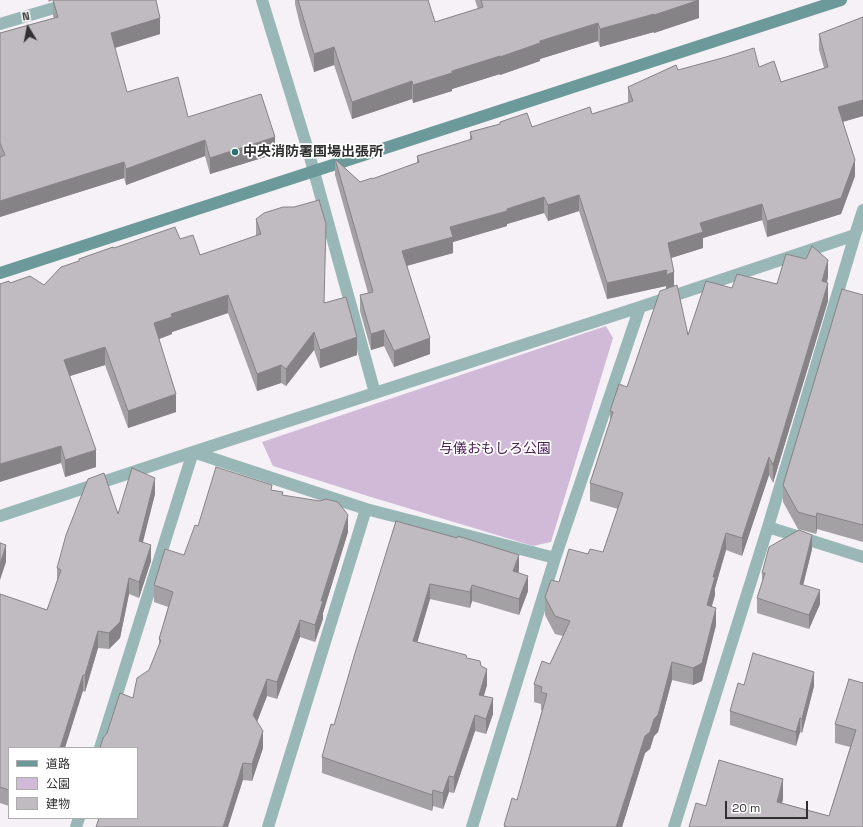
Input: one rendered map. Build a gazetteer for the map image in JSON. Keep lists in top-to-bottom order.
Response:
{
  "parks": ["与儀おもしろ公園"],
  "places": ["中央消防署国場出張所"],
  "legend": ["道路", "公園", "建物"],
  "scale_bar": "20 m",
  "north": "top"
}
